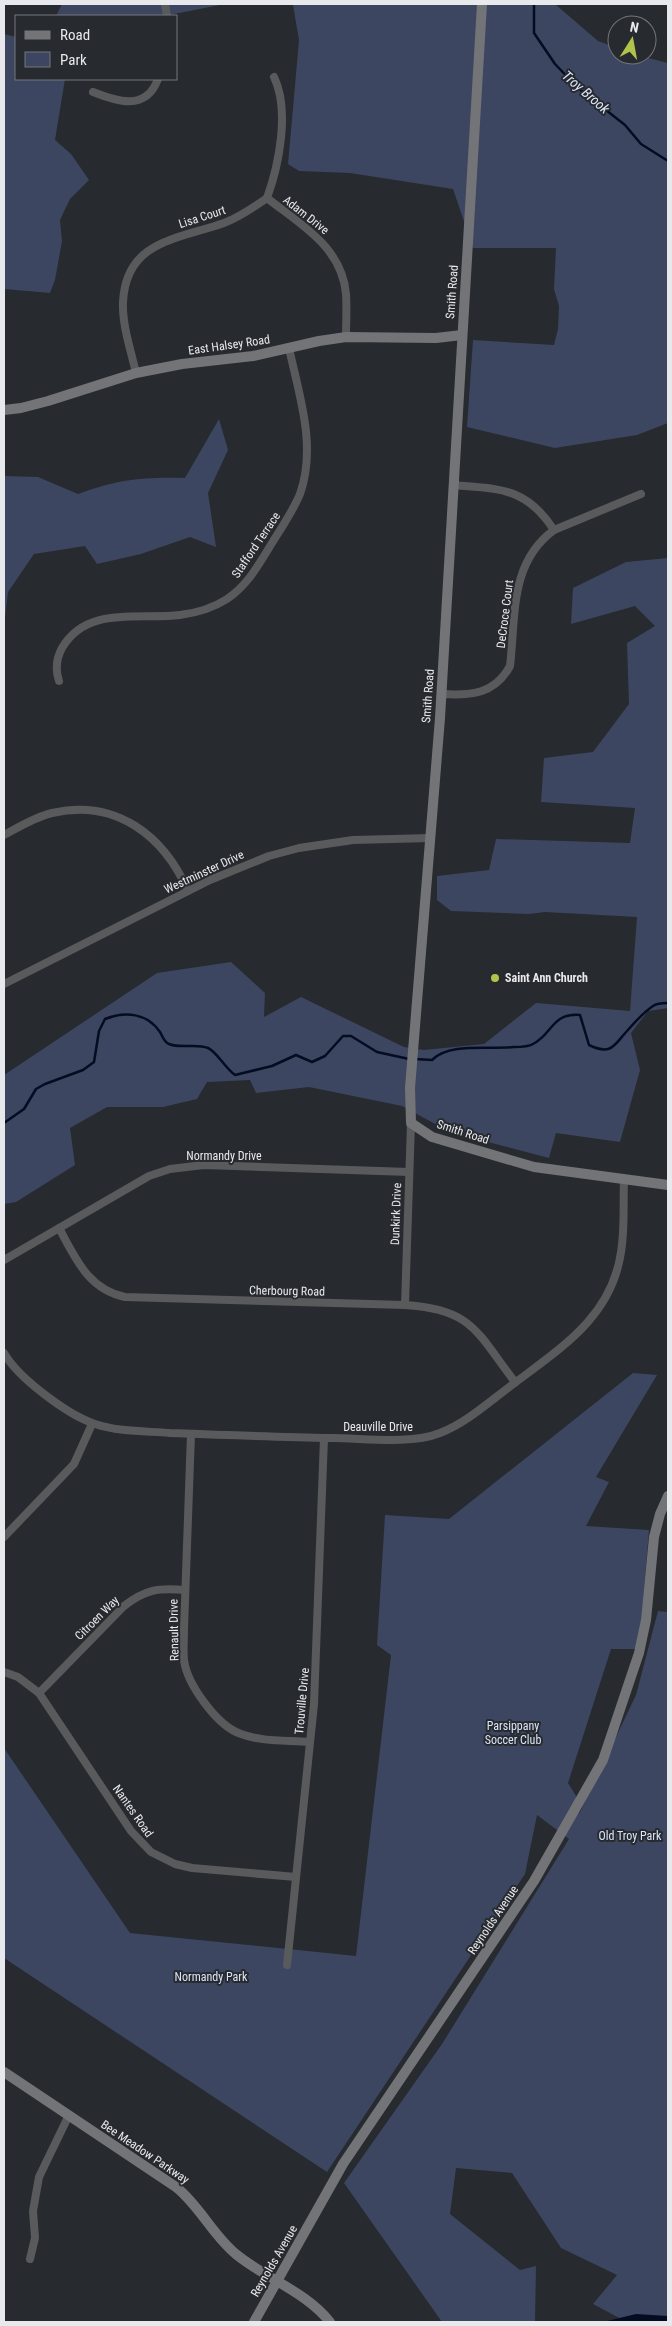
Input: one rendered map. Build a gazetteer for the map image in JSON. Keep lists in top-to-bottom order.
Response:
{
  "streets": {
    "street": [
      "Adam Drive",
      "Lisa Court",
      "Smith Road",
      "East Halsey Road",
      "Stafford Terrace",
      "DeCroce Court",
      "Westminster Drive",
      "Normandy Drive",
      "Dunkirk Drive",
      "Cherbourg Road",
      "Deauville Drive",
      "Citroen Way",
      "Renault Drive",
      "Trouville Drive",
      "Nantes Road",
      "Reynolds Avenue",
      "Bee Meadow Parkway"
    ]
  },
  "crossings": [
    ["Adam Drive", "Lisa Court"],
    ["Adam Drive", "East Halsey Road"],
    ["Lisa Court", "East Halsey Road"],
    ["Smith Road", "East Halsey Road"],
    ["Smith Road", "DeCroce Court"],
    ["Smith Road", "Westminster Drive"],
    ["Smith Road", "Dunkirk Drive"],
    ["Smith Road", "Deauville Drive"],
    ["East Halsey Road", "Stafford Terrace"],
    ["Normandy Drive", "Dunkirk Drive"],
    ["Normandy Drive", "Cherbourg Road"],
    ["Dunkirk Drive", "Cherbourg Road"],
    ["Cherbourg Road", "Deauville Drive"],
    ["Deauville Drive", "Renault Drive"],
    ["Deauville Drive", "Trouville Drive"],
    ["Citroen Way", "Renault Drive"],
    ["Citroen Way", "Nantes Road"],
    ["Renault Drive", "Trouville Drive"],
    ["Trouville Drive", "Nantes Road"],
    ["Reynolds Avenue", "Bee Meadow Parkway"]
  ],
  "water": ["Troy Brook"],
  "parks": ["Parsippany Soccer Club", "Old Troy Park", "Normandy Park"],
  "places": ["Saint Ann Church"],
  "legend": ["Road", "Park"],
  "north": "top"
}
